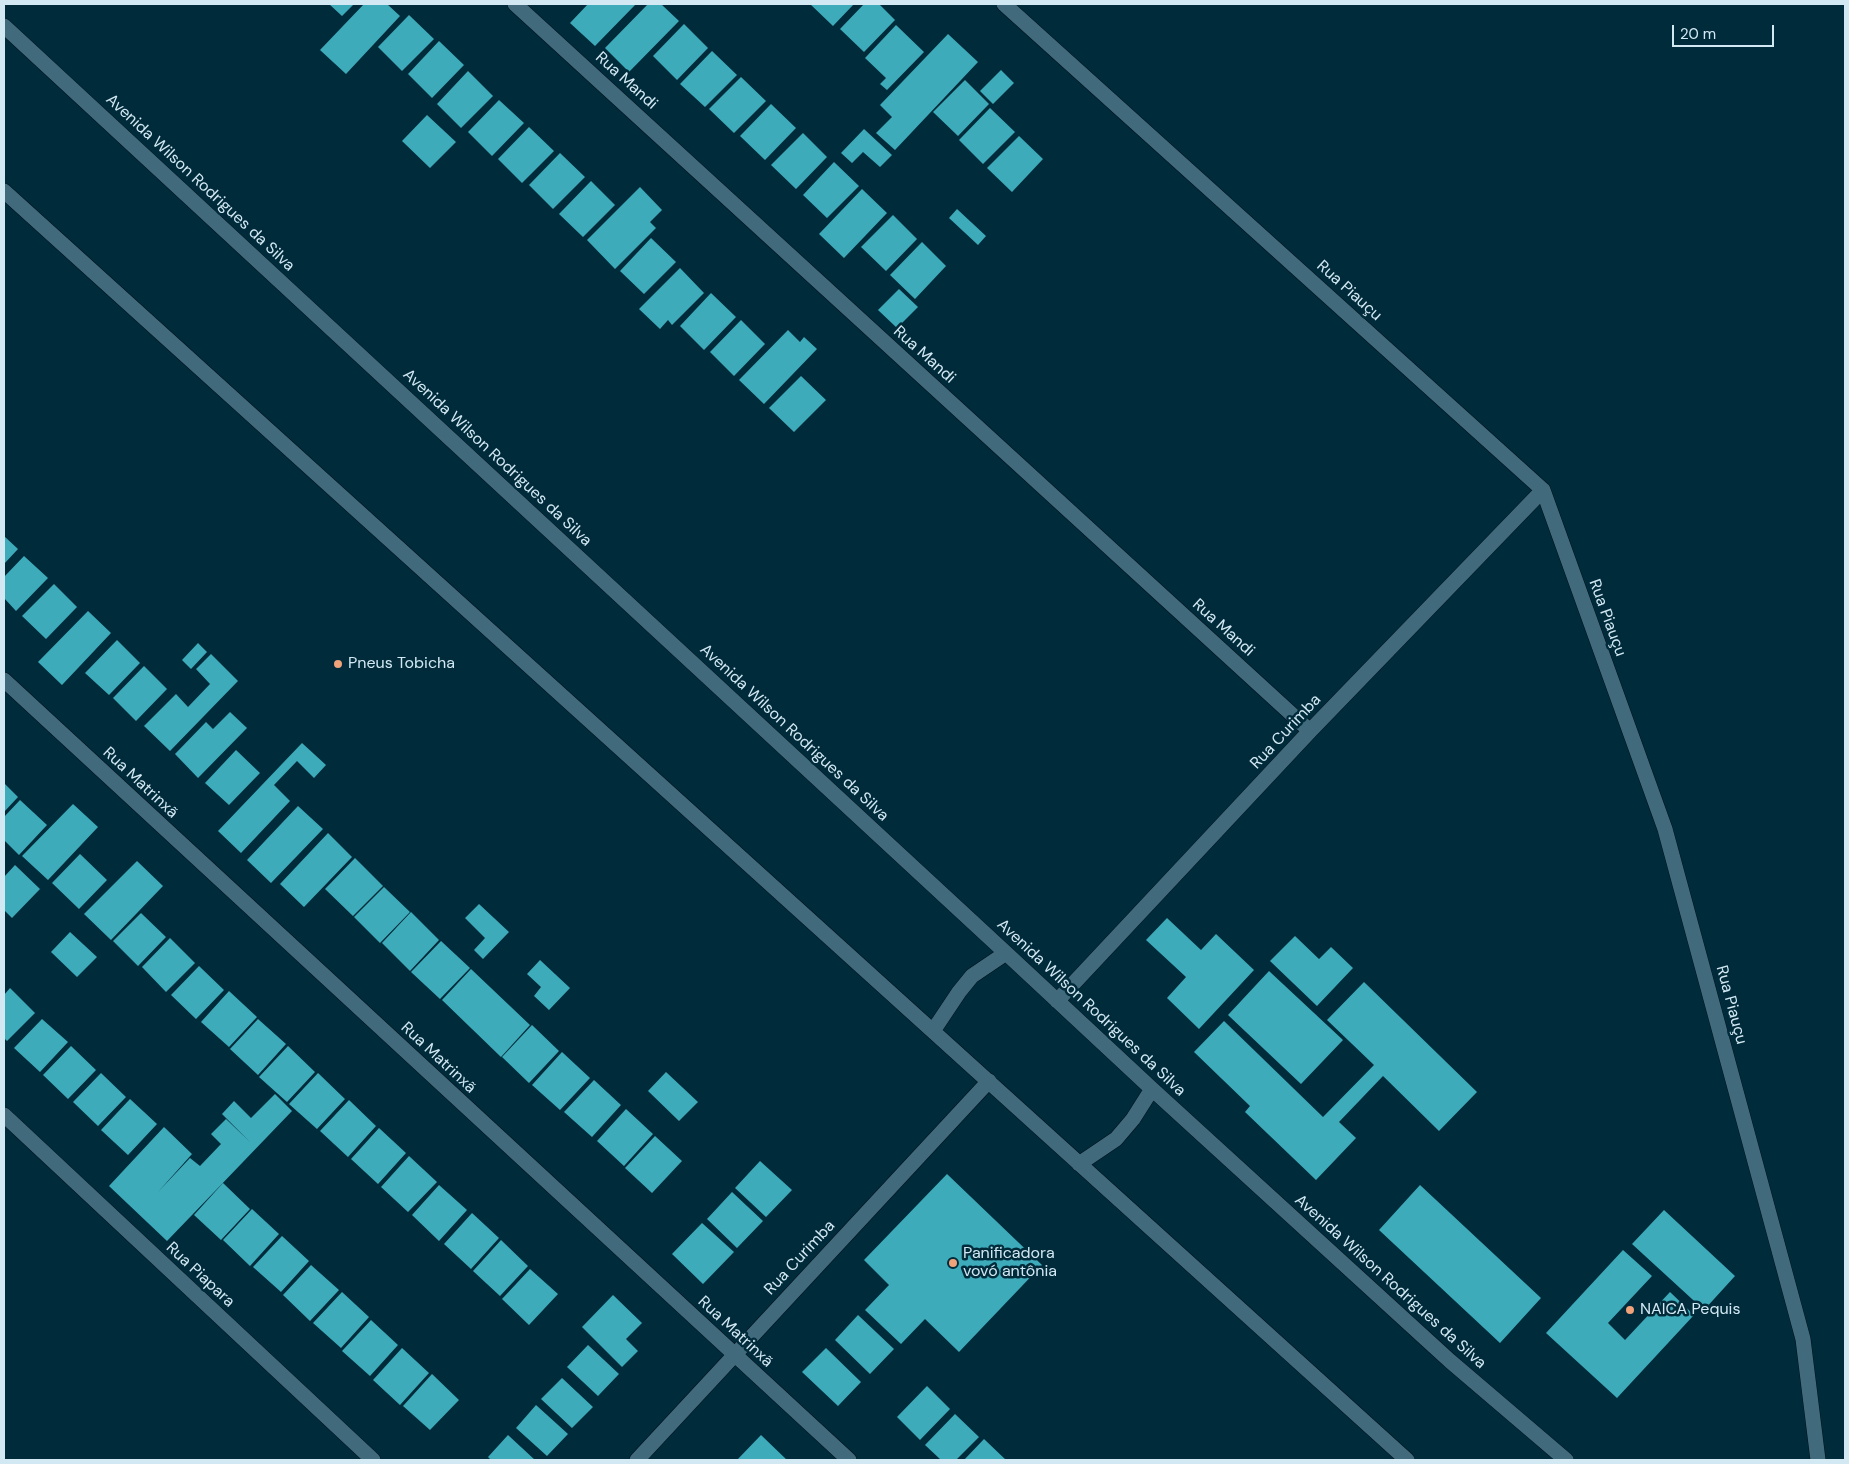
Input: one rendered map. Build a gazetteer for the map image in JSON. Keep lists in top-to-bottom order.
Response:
{
  "streets": {
    "street": [
      "Rua Mandi",
      "Avenida Wilson Rodrigues da Silva",
      "Rua Piauçu",
      "Rua Curimba",
      "Rua Matrinxã",
      "Rua Piapara"
    ]
  },
  "crossings": [
    ["Rua Mandi", "Rua Curimba"],
    ["Avenida Wilson Rodrigues da Silva", "Rua Curimba"],
    ["Rua Piauçu", "Rua Curimba"],
    ["Rua Curimba", "Rua Matrinxã"]
  ],
  "places": ["Pneus Tobicha", "Panificadora vovó antônia", "NAICA Pequis"],
  "scale_bar": "20 m"
}
